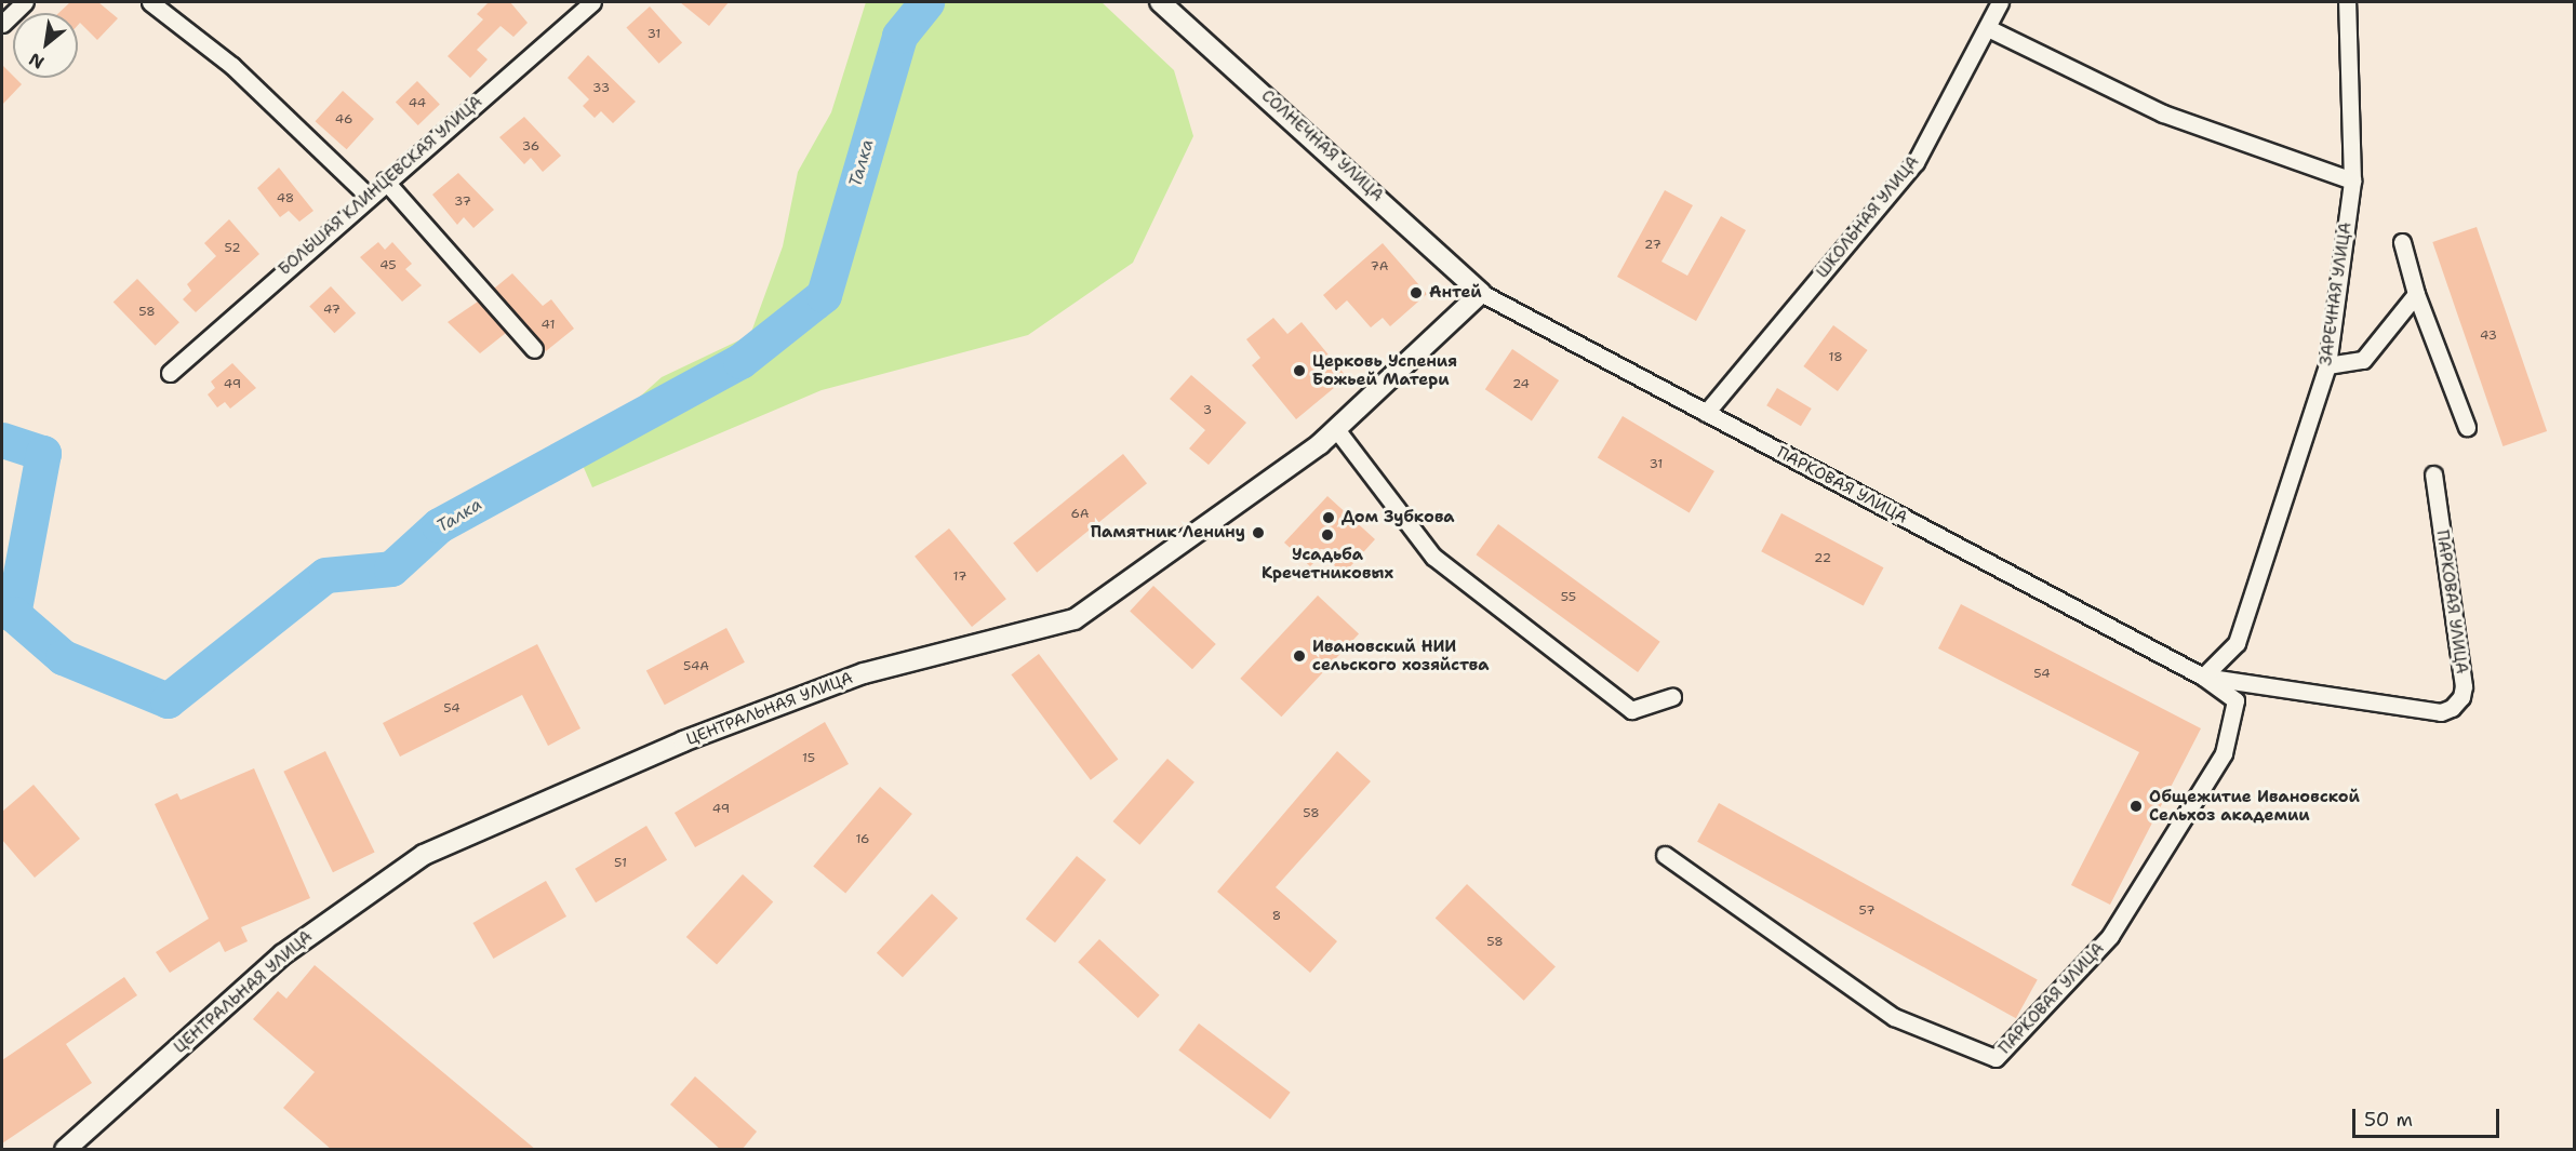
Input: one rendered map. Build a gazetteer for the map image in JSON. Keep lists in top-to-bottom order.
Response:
{
  "streets": {
    "street": [
      "СОЛНЕЧНАЯ УЛИЦА",
      "БОЛЬШАЯ КЛИНЦЕВСКАЯ УЛИЦА",
      "ШКОЛЬНАЯ УЛИЦА",
      "ЗАРЕЧНАЯ УЛИЦА",
      "ПАРКОВАЯ УЛИЦА",
      "ЦЕНТРАЛЬНАЯ УЛИЦА"
    ]
  },
  "crossings": [
    ["СОЛНЕЧНАЯ УЛИЦА", "ПАРКОВАЯ УЛИЦА"],
    ["СОЛНЕЧНАЯ УЛИЦА", "ЦЕНТРАЛЬНАЯ УЛИЦА"],
    ["ШКОЛЬНАЯ УЛИЦА", "ПАРКОВАЯ УЛИЦА"],
    ["ЗАРЕЧНАЯ УЛИЦА", "ПАРКОВАЯ УЛИЦА"],
    ["ПАРКОВАЯ УЛИЦА", "ЦЕНТРАЛЬНАЯ УЛИЦА"]
  ],
  "water": ["Талка"],
  "places": [
    "Антей",
    "Церковь Успения Божьей Матери",
    "Дом Зубкова",
    "Памятник Ленину",
    "Усадьба Кречетниковых",
    "Ивановский НИИ сельского хозяйства",
    "Общежитие Ивановской Сельхоз академии"
  ],
  "house_numbers": [
    "31",
    "33",
    "44",
    "46",
    "36",
    "48",
    "37",
    "27",
    "52",
    "45",
    "7А",
    "47",
    "58",
    "41",
    "43",
    "18",
    "49",
    "24",
    "3",
    "31",
    "6А",
    "22",
    "17",
    "55",
    "54А",
    "54",
    "54",
    "15",
    "49",
    "58",
    "16",
    "51",
    "57",
    "8",
    "58"
  ],
  "scale_bar": "50 m",
  "north": "bottom left"
}
